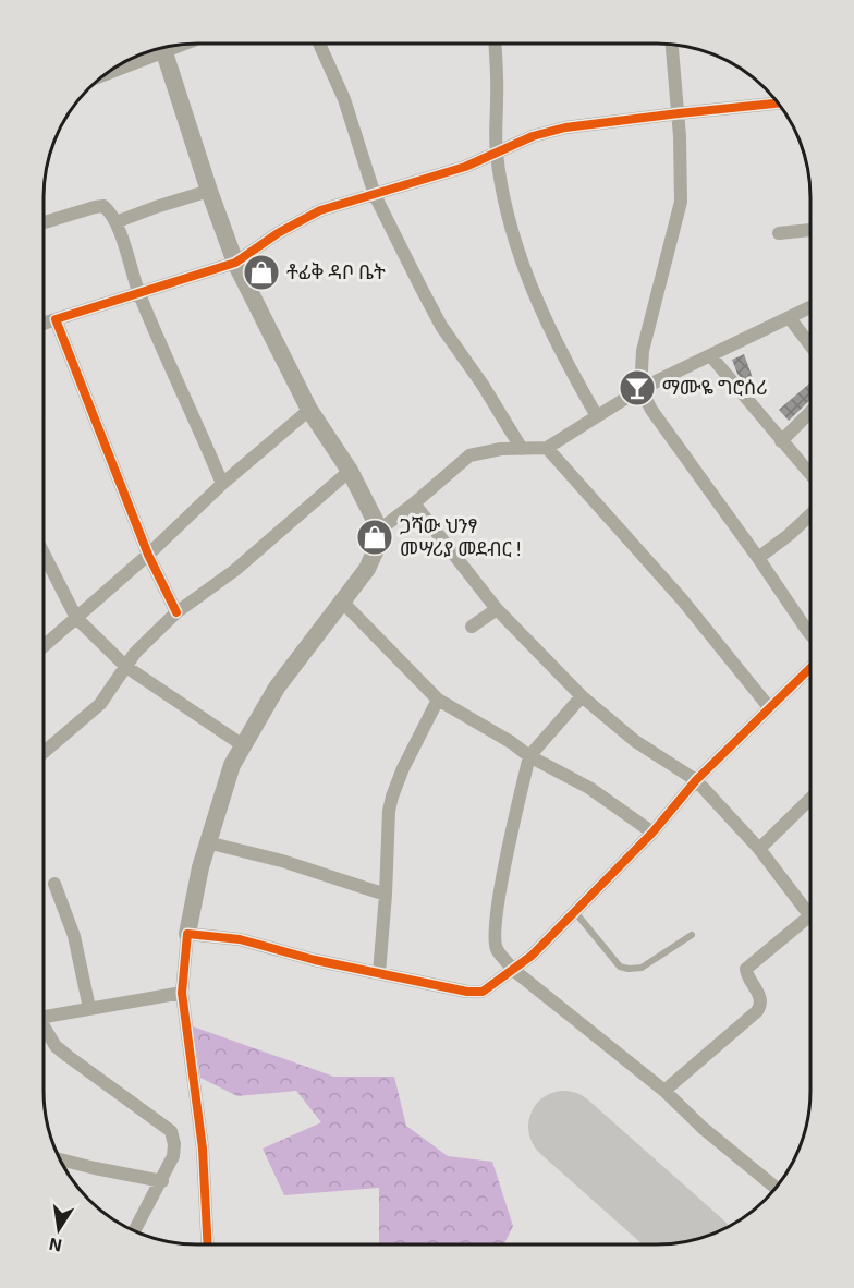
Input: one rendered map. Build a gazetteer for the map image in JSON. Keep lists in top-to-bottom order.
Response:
{
  "places": {
    "shop": ["ቶፊቅ ዳቦ ቤት", "ጋሻው ህንፃ መሣሪያ መደብር !"],
    "bar": ["ማሙዬ ግሮሰሪ"]
  },
  "north": "bottom"
}
